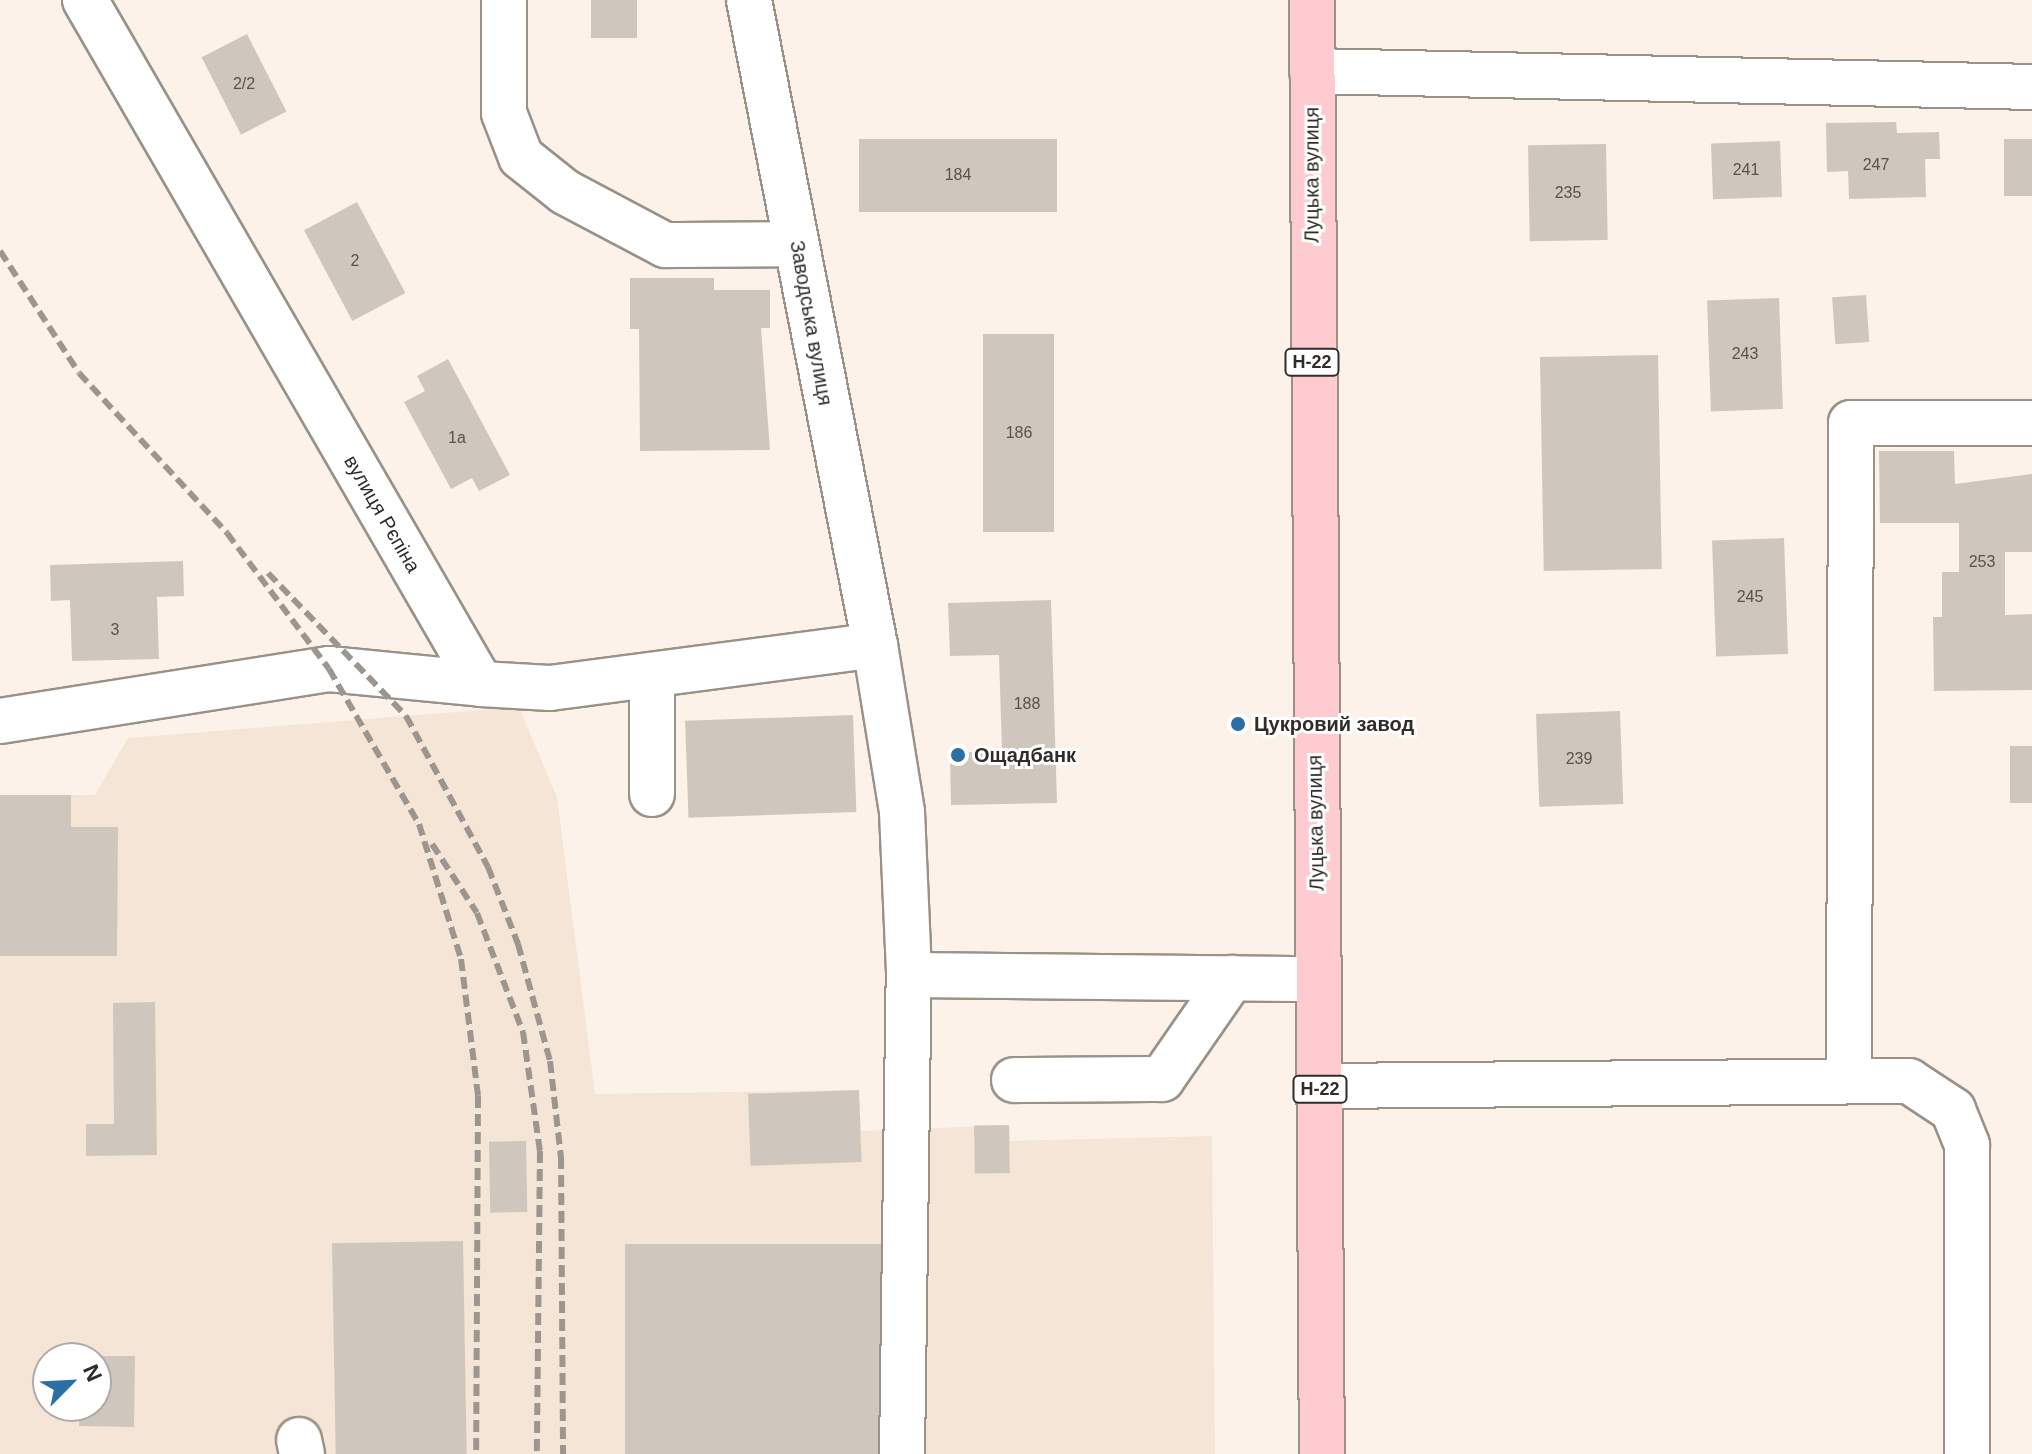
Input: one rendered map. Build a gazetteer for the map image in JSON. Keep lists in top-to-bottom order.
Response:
{
  "streets": {
    "main road": ["Луцька вулиця", "Н-22"],
    "street": ["Заводська вулиця", "вулиця Рєпіна"]
  },
  "places": ["Цукровий завод", "Ощадбанк"],
  "house_numbers": [
    "2/2",
    "247",
    "241",
    "184",
    "235",
    "2",
    "243",
    "186",
    "1а",
    "253",
    "245",
    "3",
    "188",
    "239"
  ],
  "north": "top right"
}
